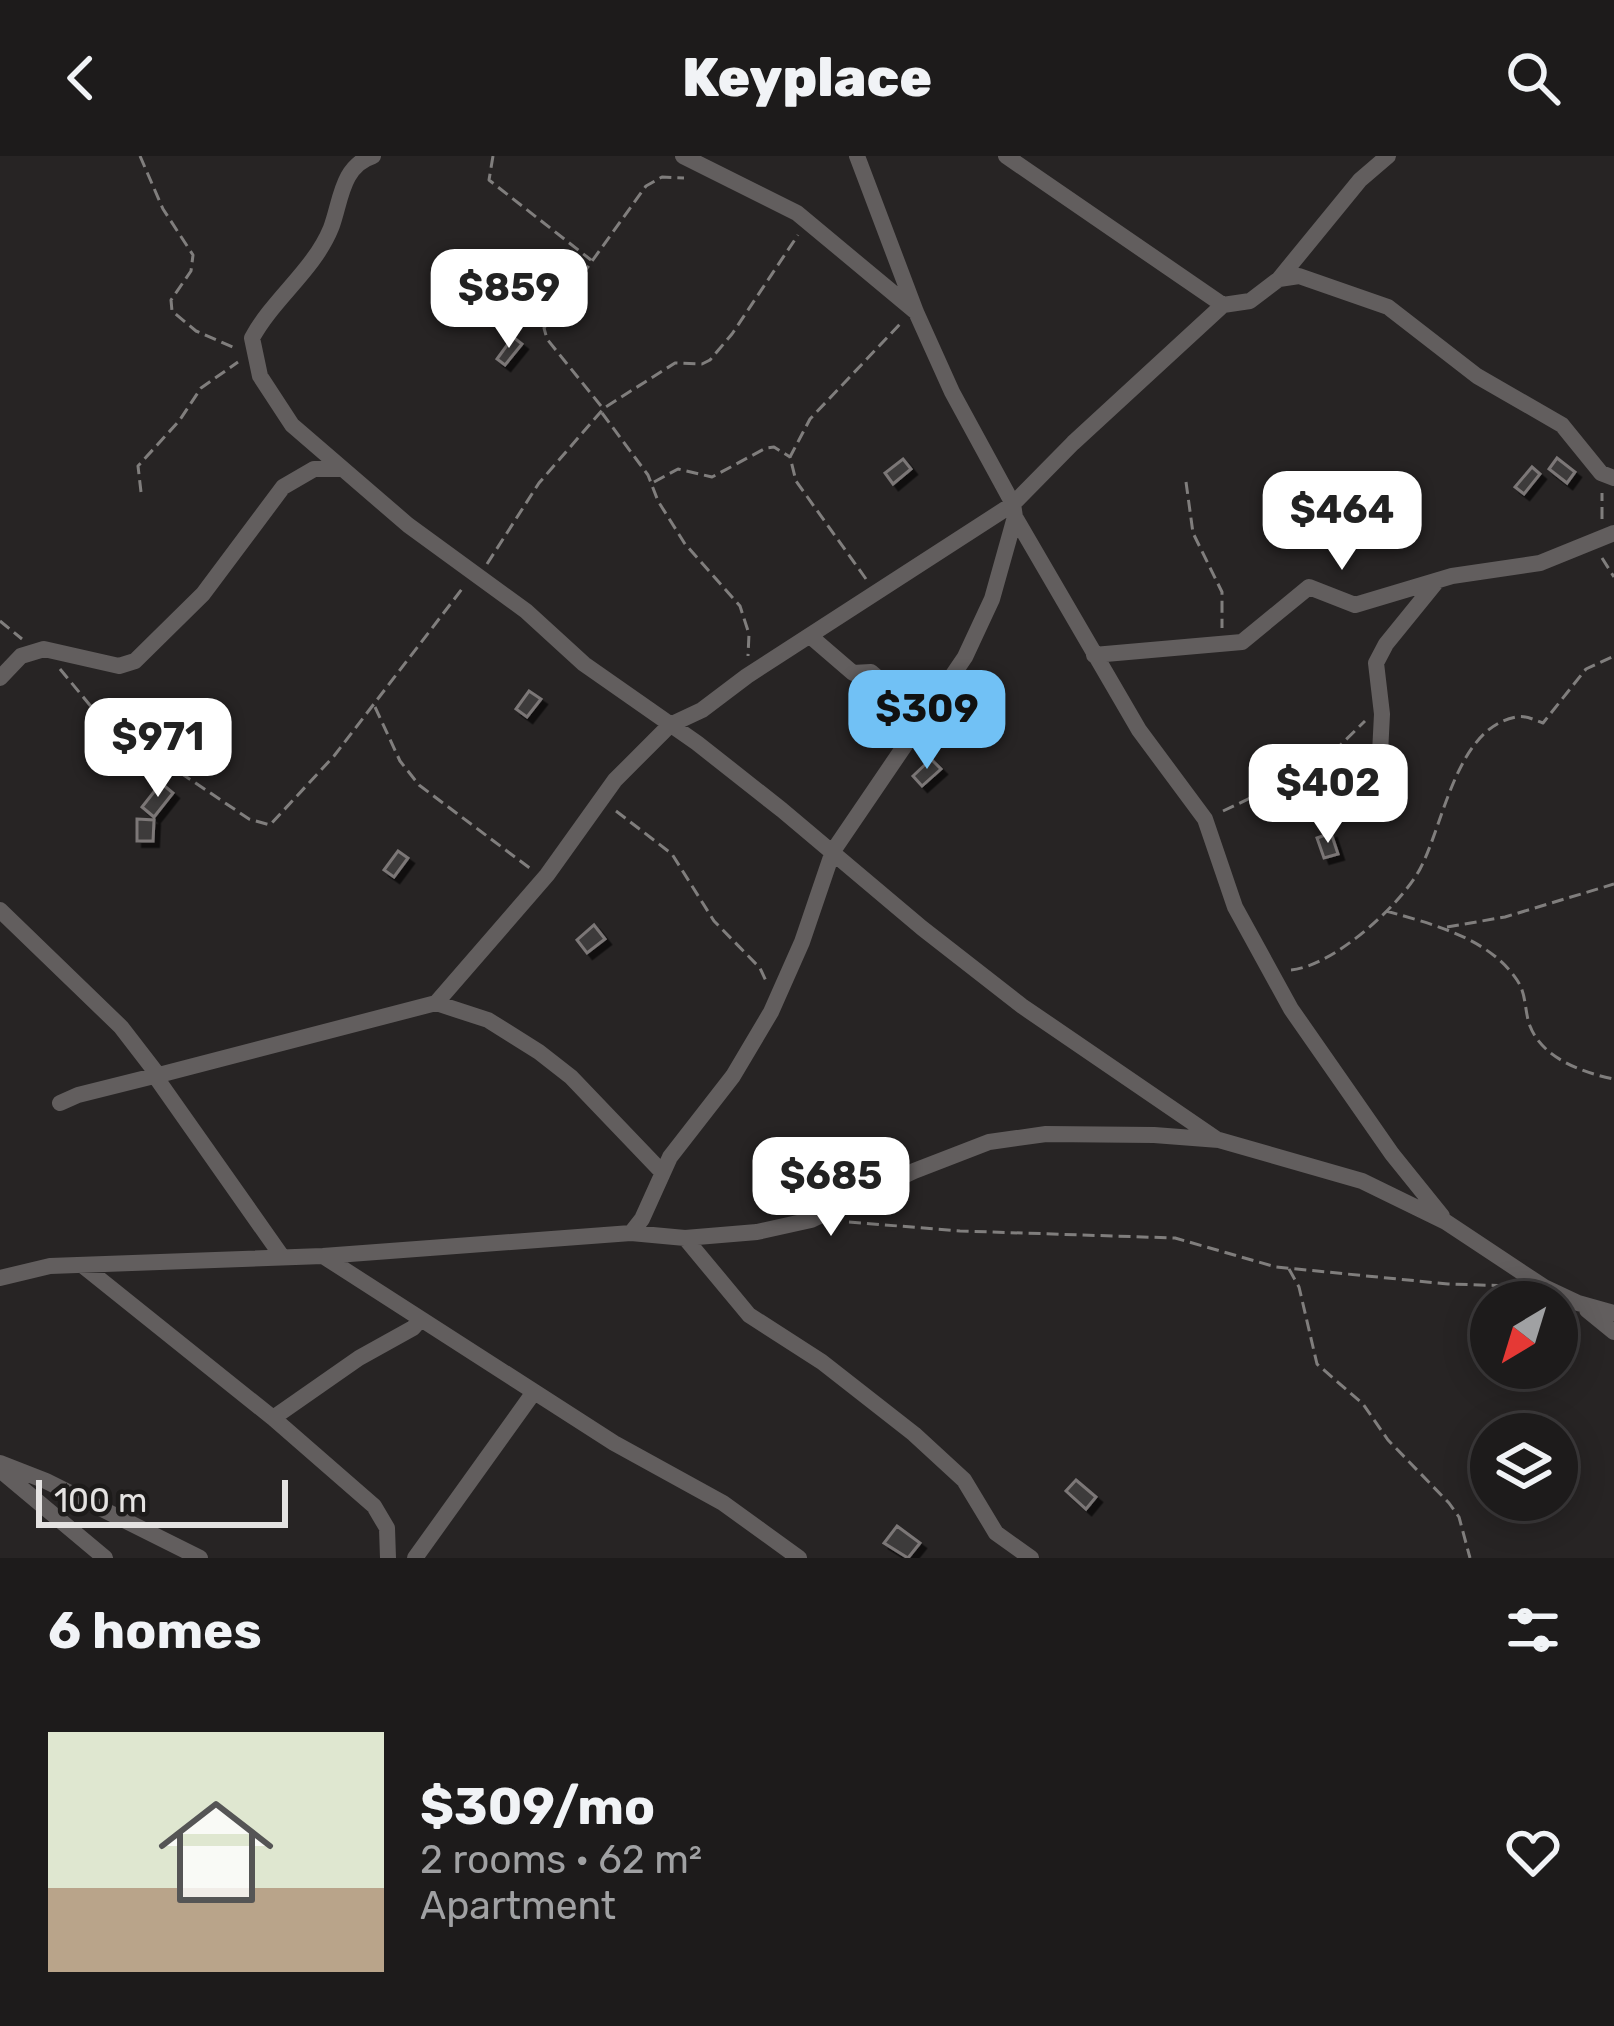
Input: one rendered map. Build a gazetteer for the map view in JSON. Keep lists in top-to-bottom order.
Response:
{
  "scale_bar": "100 m",
  "north": "bottom left",
  "page": {
    "header": "Keyplace",
    "price": [
      "$859",
      "$464",
      "$309",
      "$971",
      "$402",
      "$685"
    ],
    "scale": "100 m",
    "heading": "6 homes",
    "list": [
      {
        "name": "$309/mo",
        "note": "2 rooms · 62 m² · Apartment"
      }
    ]
  }
}
